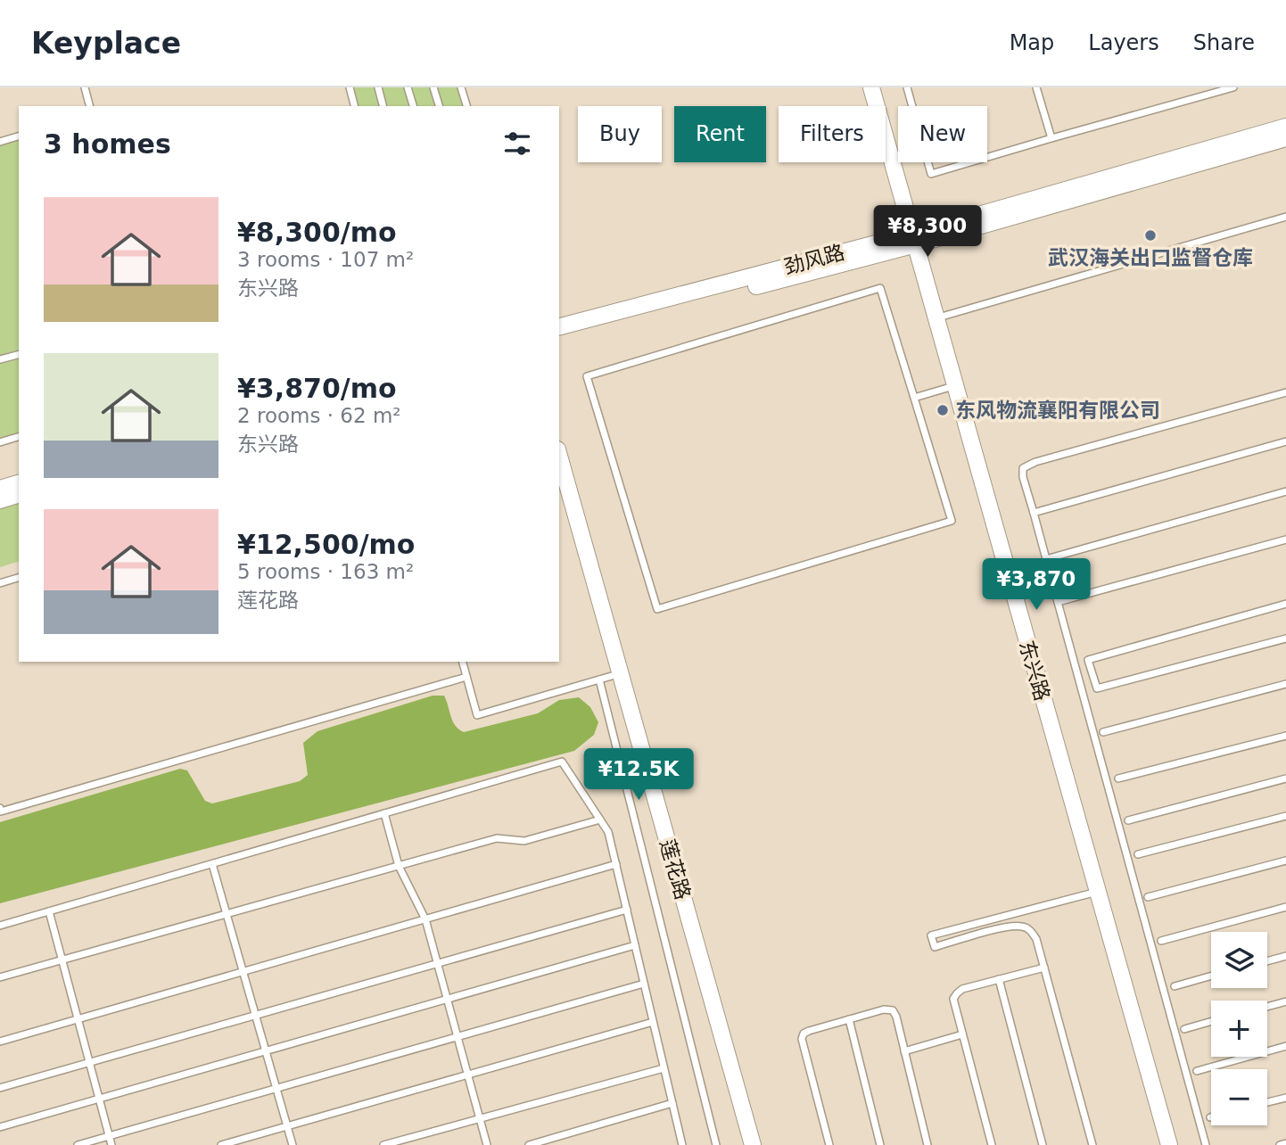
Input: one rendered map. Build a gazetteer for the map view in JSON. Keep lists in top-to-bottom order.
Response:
{
  "streets": {
    "street": ["劲风路", "东兴路", "莲花路"]
  },
  "crossings": [
    ["劲风路", "东兴路"]
  ],
  "places": ["武汉海关出口监督仓库", "东风物流襄阳有限公司"],
  "page": {
    "header": "Keyplace",
    "nav": ["Map", "Layers", "Share"],
    "chip": [
      "Buy",
      "Rent",
      "Filters",
      "New"
    ],
    "heading": "3 homes",
    "list": [
      {
        "name": "¥8,300/mo",
        "note": "3 rooms · 107 m² · 东兴路"
      },
      {
        "name": "¥3,870/mo",
        "note": "2 rooms · 62 m² · 东兴路"
      },
      {
        "name": "¥12,500/mo",
        "note": "5 rooms · 163 m² · 莲花路"
      }
    ],
    "price": ["¥8,300", "¥3,870", "¥12.5K"],
    "map_buttons": ["+", "−"]
  }
}
